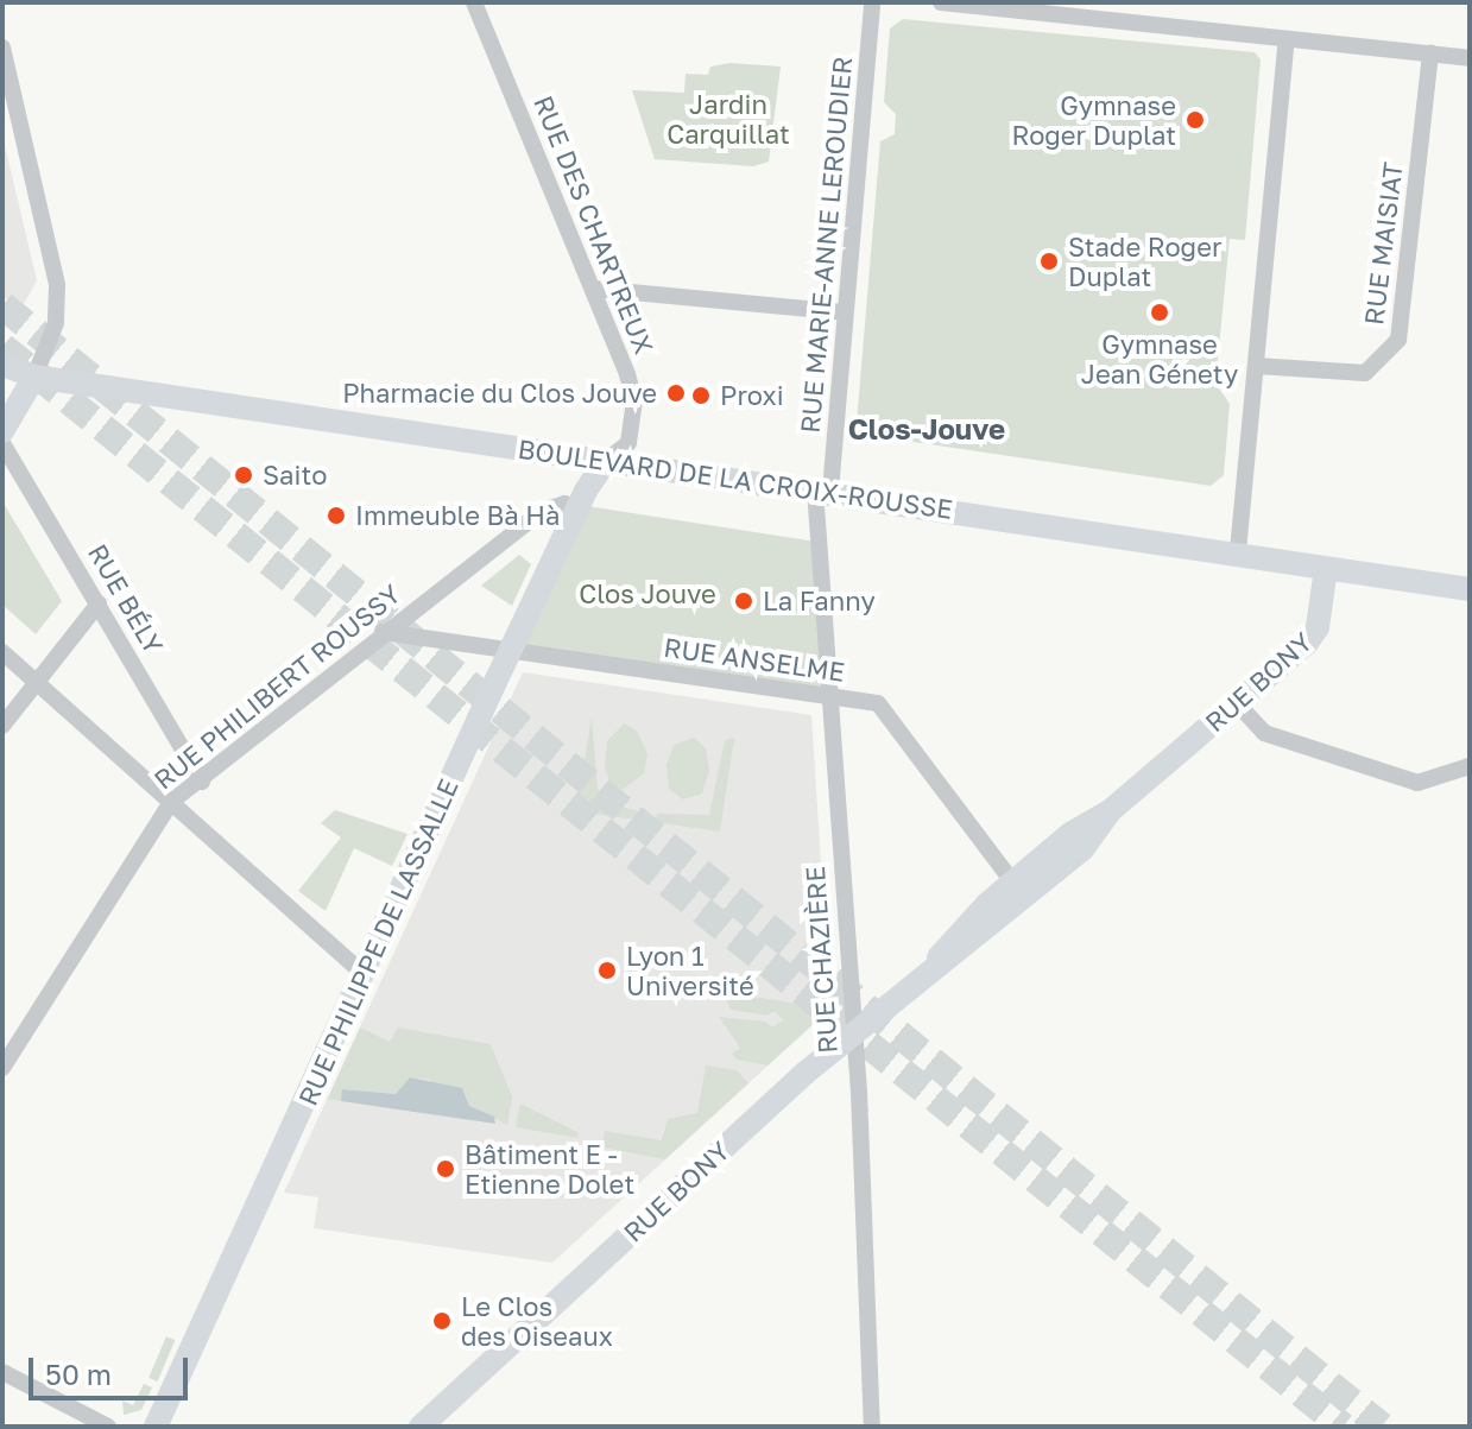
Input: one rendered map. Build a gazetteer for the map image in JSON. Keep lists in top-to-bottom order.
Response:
{
  "streets": {
    "street": [
      "RUE DES CHARTREUX",
      "RUE MAISIAT",
      "RUE MARIE-ANNE LEROUDIER",
      "BOULEVARD DE LA CROIX-ROUSSE",
      "RUE BÉLY",
      "RUE ANSELME",
      "RUE BONY",
      "RUE PHILIBERT ROUSSY",
      "RUE PHILIPPE DE LASSALLE",
      "RUE CHAZIÈRE"
    ]
  },
  "crossings": [
    ["RUE DES CHARTREUX", "BOULEVARD DE LA CROIX-ROUSSE"],
    ["RUE DES CHARTREUX", "RUE PHILIPPE DE LASSALLE"],
    ["RUE MARIE-ANNE LEROUDIER", "BOULEVARD DE LA CROIX-ROUSSE"],
    ["RUE MARIE-ANNE LEROUDIER", "RUE CHAZIÈRE"],
    ["BOULEVARD DE LA CROIX-ROUSSE", "RUE BONY"],
    ["BOULEVARD DE LA CROIX-ROUSSE", "RUE PHILIPPE DE LASSALLE"],
    ["BOULEVARD DE LA CROIX-ROUSSE", "RUE CHAZIÈRE"],
    ["RUE BÉLY", "RUE PHILIBERT ROUSSY"],
    ["RUE ANSELME", "RUE BONY"],
    ["RUE ANSELME", "RUE PHILIBERT ROUSSY"],
    ["RUE ANSELME", "RUE PHILIPPE DE LASSALLE"],
    ["RUE ANSELME", "RUE CHAZIÈRE"],
    ["RUE BONY", "RUE CHAZIÈRE"],
    ["RUE PHILIBERT ROUSSY", "RUE PHILIPPE DE LASSALLE"]
  ],
  "districts": ["Clos-Jouve"],
  "parks": ["Jardin Carquillat", "Clos Jouve"],
  "places": [
    "Gymnase Roger Duplat",
    "Stade Roger Duplat",
    "Gymnase Jean Génety",
    "Pharmacie du Clos Jouve",
    "Proxi",
    "Saito",
    "Immeuble Bà Hà",
    "La Fanny",
    "Lyon 1 Université",
    "Bâtiment E - Etienne Dolet",
    "Le Clos des Oiseaux"
  ],
  "scale_bar": "50 m"
}
